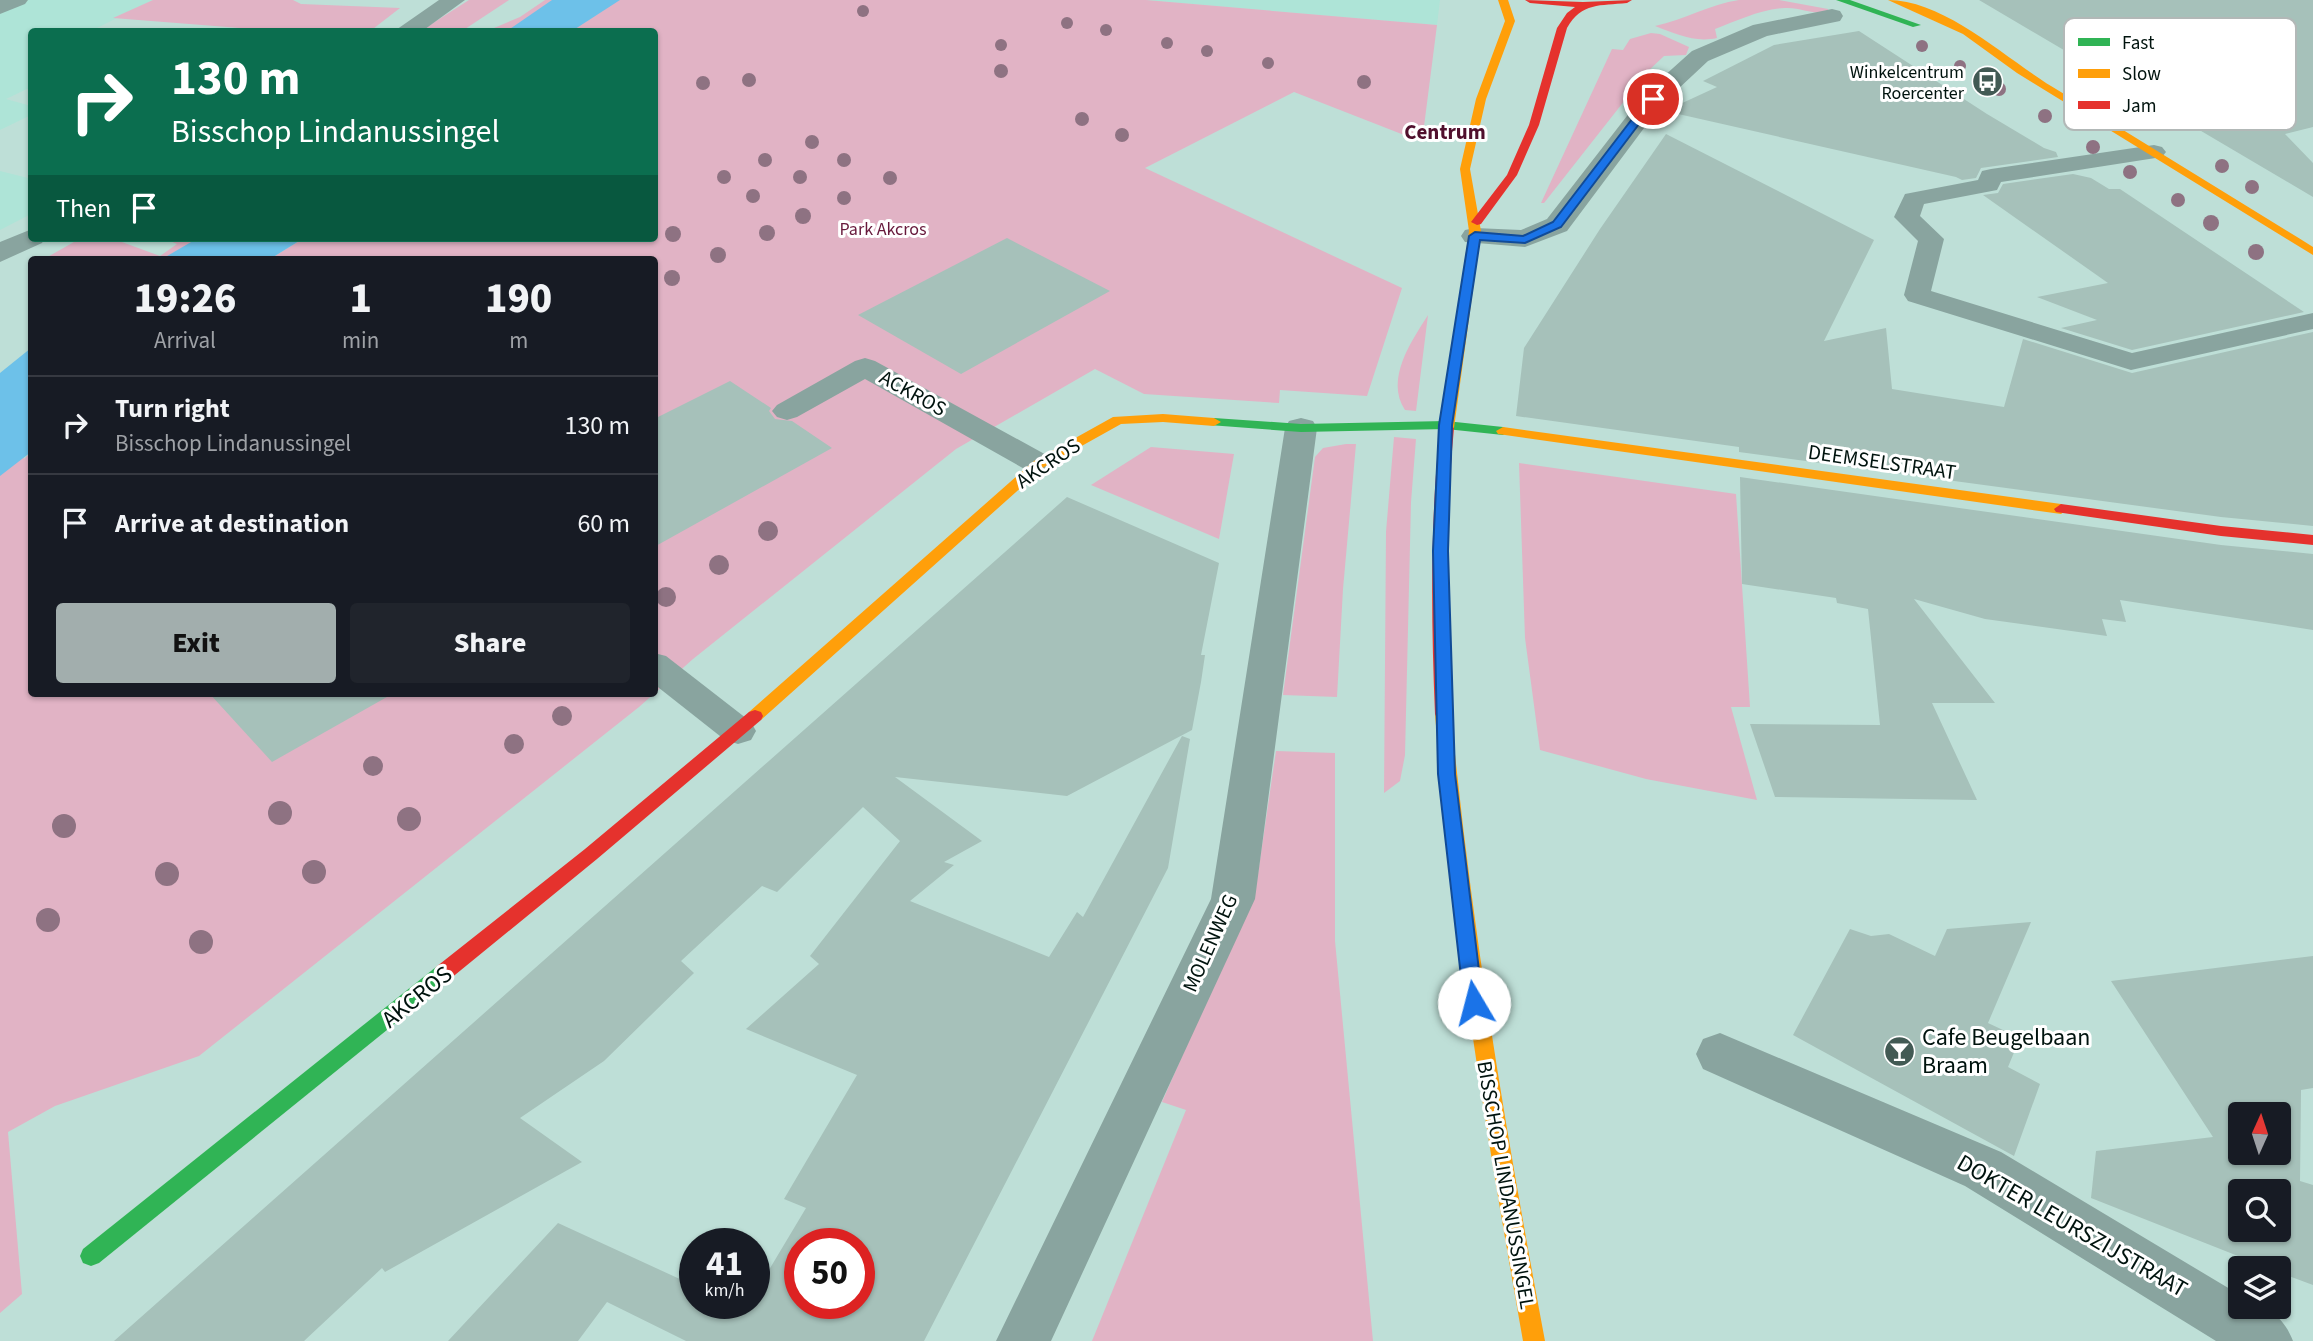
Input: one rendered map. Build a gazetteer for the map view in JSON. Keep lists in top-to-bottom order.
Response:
{
  "streets": {
    "main road": ["DEEMSELSTRAAT", "AKCROS", "BISSCHOP LINDANUSSINGEL"],
    "street": ["MOLENWEG", "DOKTER LEURSZIJSTRAAT"],
    "lane": ["ACKROS"]
  },
  "crossings": [
    ["ACKROS", "AKCROS"],
    ["DEEMSELSTRAAT", "AKCROS"],
    ["DEEMSELSTRAAT", "BISSCHOP LINDANUSSINGEL"],
    ["AKCROS", "MOLENWEG"],
    ["AKCROS", "BISSCHOP LINDANUSSINGEL"]
  ],
  "districts": ["Centrum"],
  "parks": ["Park Akcros"],
  "places": {
    "bus stop": ["Winkelcentrum Roercenter"],
    "bar": ["Cafe Beugelbaan Braam"]
  },
  "legend": ["Fast", "Slow", "Jam"],
  "north": "top",
  "page": {
    "turn": ["130 m", "Bisschop Lindanussingel"],
    "then": "Then",
    "eta": [
      "19:26",
      "Arrival",
      "1",
      "min",
      "190",
      "m"
    ],
    "list": [
      {
        "name": "Turn right",
        "note": "Bisschop Lindanussingel",
        "value": "130 m"
      },
      {
        "name": "Arrive at destination",
        "value": "60 m"
      }
    ],
    "buttons": ["Exit", "Share"],
    "speed": "41 km/h",
    "limit": "50"
  }
}
